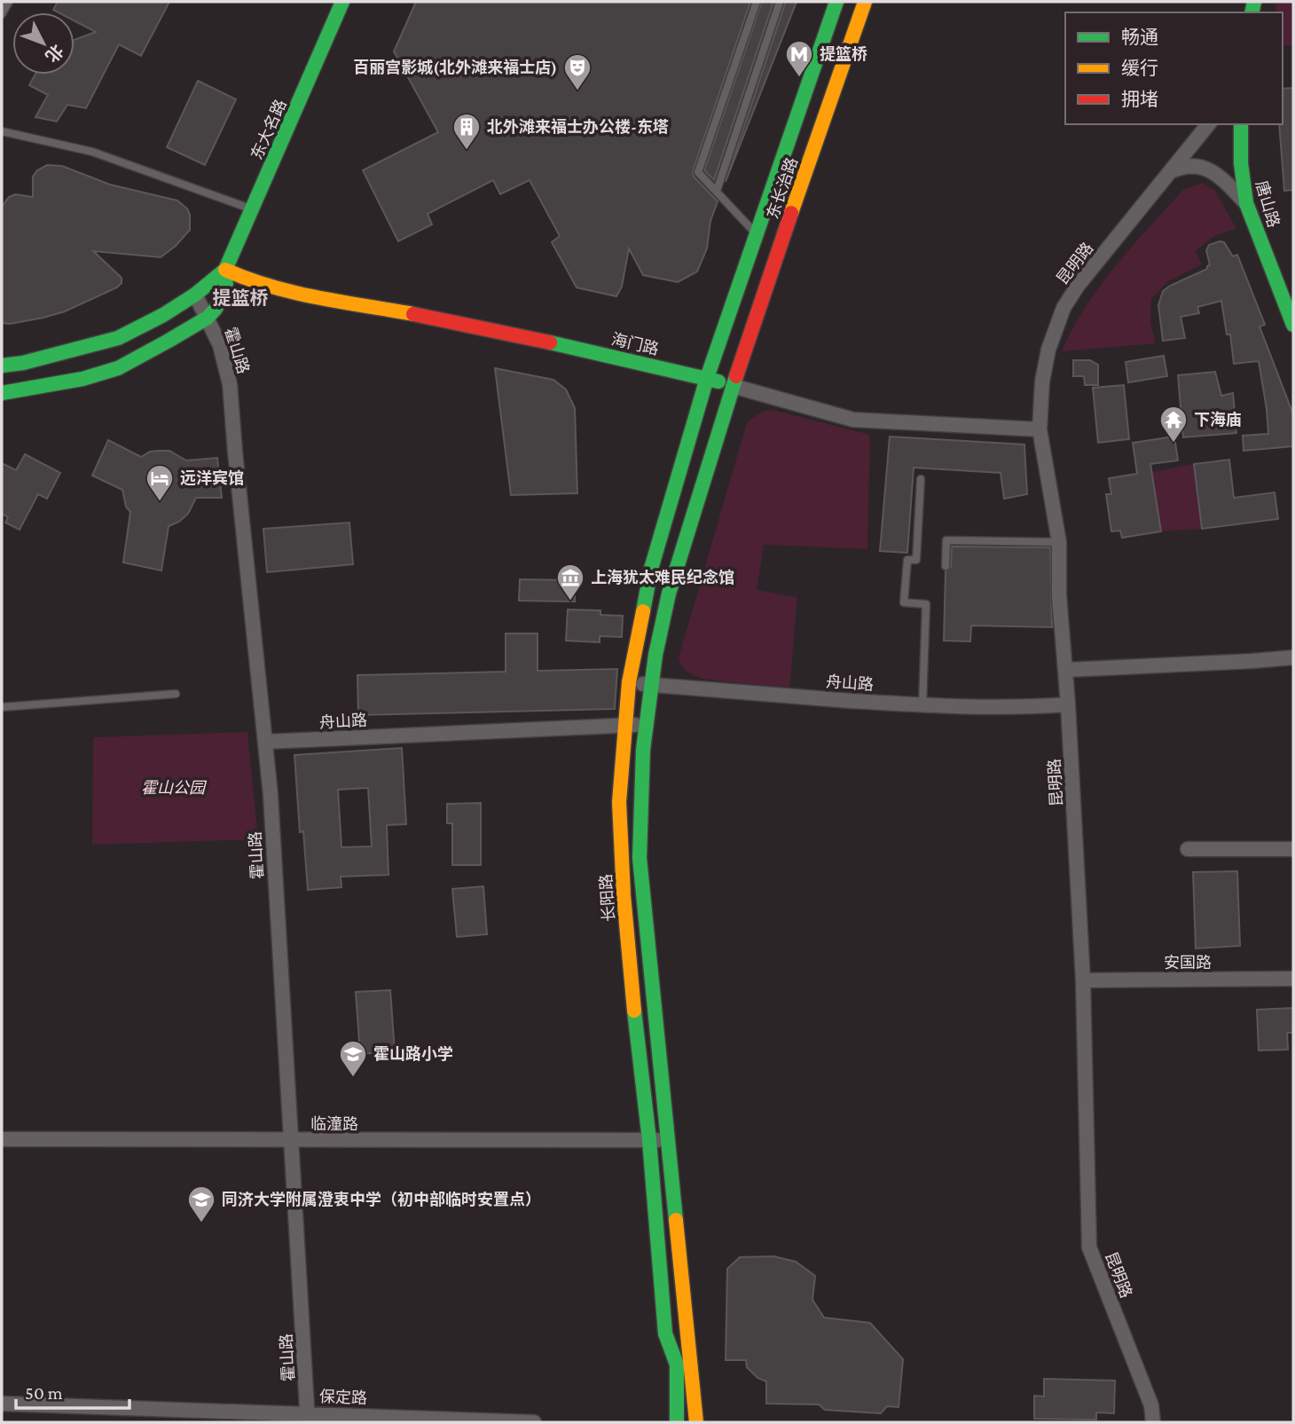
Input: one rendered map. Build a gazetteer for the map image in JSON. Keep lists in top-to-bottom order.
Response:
{
  "streets": {
    "main road": [
      "东大名路",
      "东长治路",
      "唐山路",
      "海门路",
      "长阳路"
    ],
    "street": [
      "昆明路",
      "霍山路",
      "舟山路",
      "安国路",
      "临潼路",
      "保定路"
    ]
  },
  "crossings": [
    ["东大名路", "海门路"],
    ["东大名路", "霍山路"],
    ["东长治路", "海门路"],
    ["东长治路", "长阳路"],
    ["昆明路", "海门路"],
    ["昆明路", "舟山路"],
    ["昆明路", "安国路"],
    ["海门路", "长阳路"],
    ["霍山路", "舟山路"],
    ["霍山路", "临潼路"],
    ["霍山路", "保定路"],
    ["舟山路", "长阳路"],
    ["长阳路", "临潼路"]
  ],
  "districts": ["提篮桥"],
  "parks": ["霍山公园"],
  "places": {
    "metro station": ["提篮桥"],
    "theatre": ["百丽宫影城(北外滩来福士店)"],
    "building": ["北外滩来福士办公楼-东塔"],
    "temple": ["下海庙"],
    "hotel": ["远洋宾馆"],
    "museum": ["上海犹太难民纪念馆"],
    "school or university": ["霍山路小学", "同济大学附属澄衷中学（初中部临时安置点）"]
  },
  "legend": ["畅通", "缓行", "拥堵"],
  "scale_bar": "50 m",
  "north": "bottom right"
}
